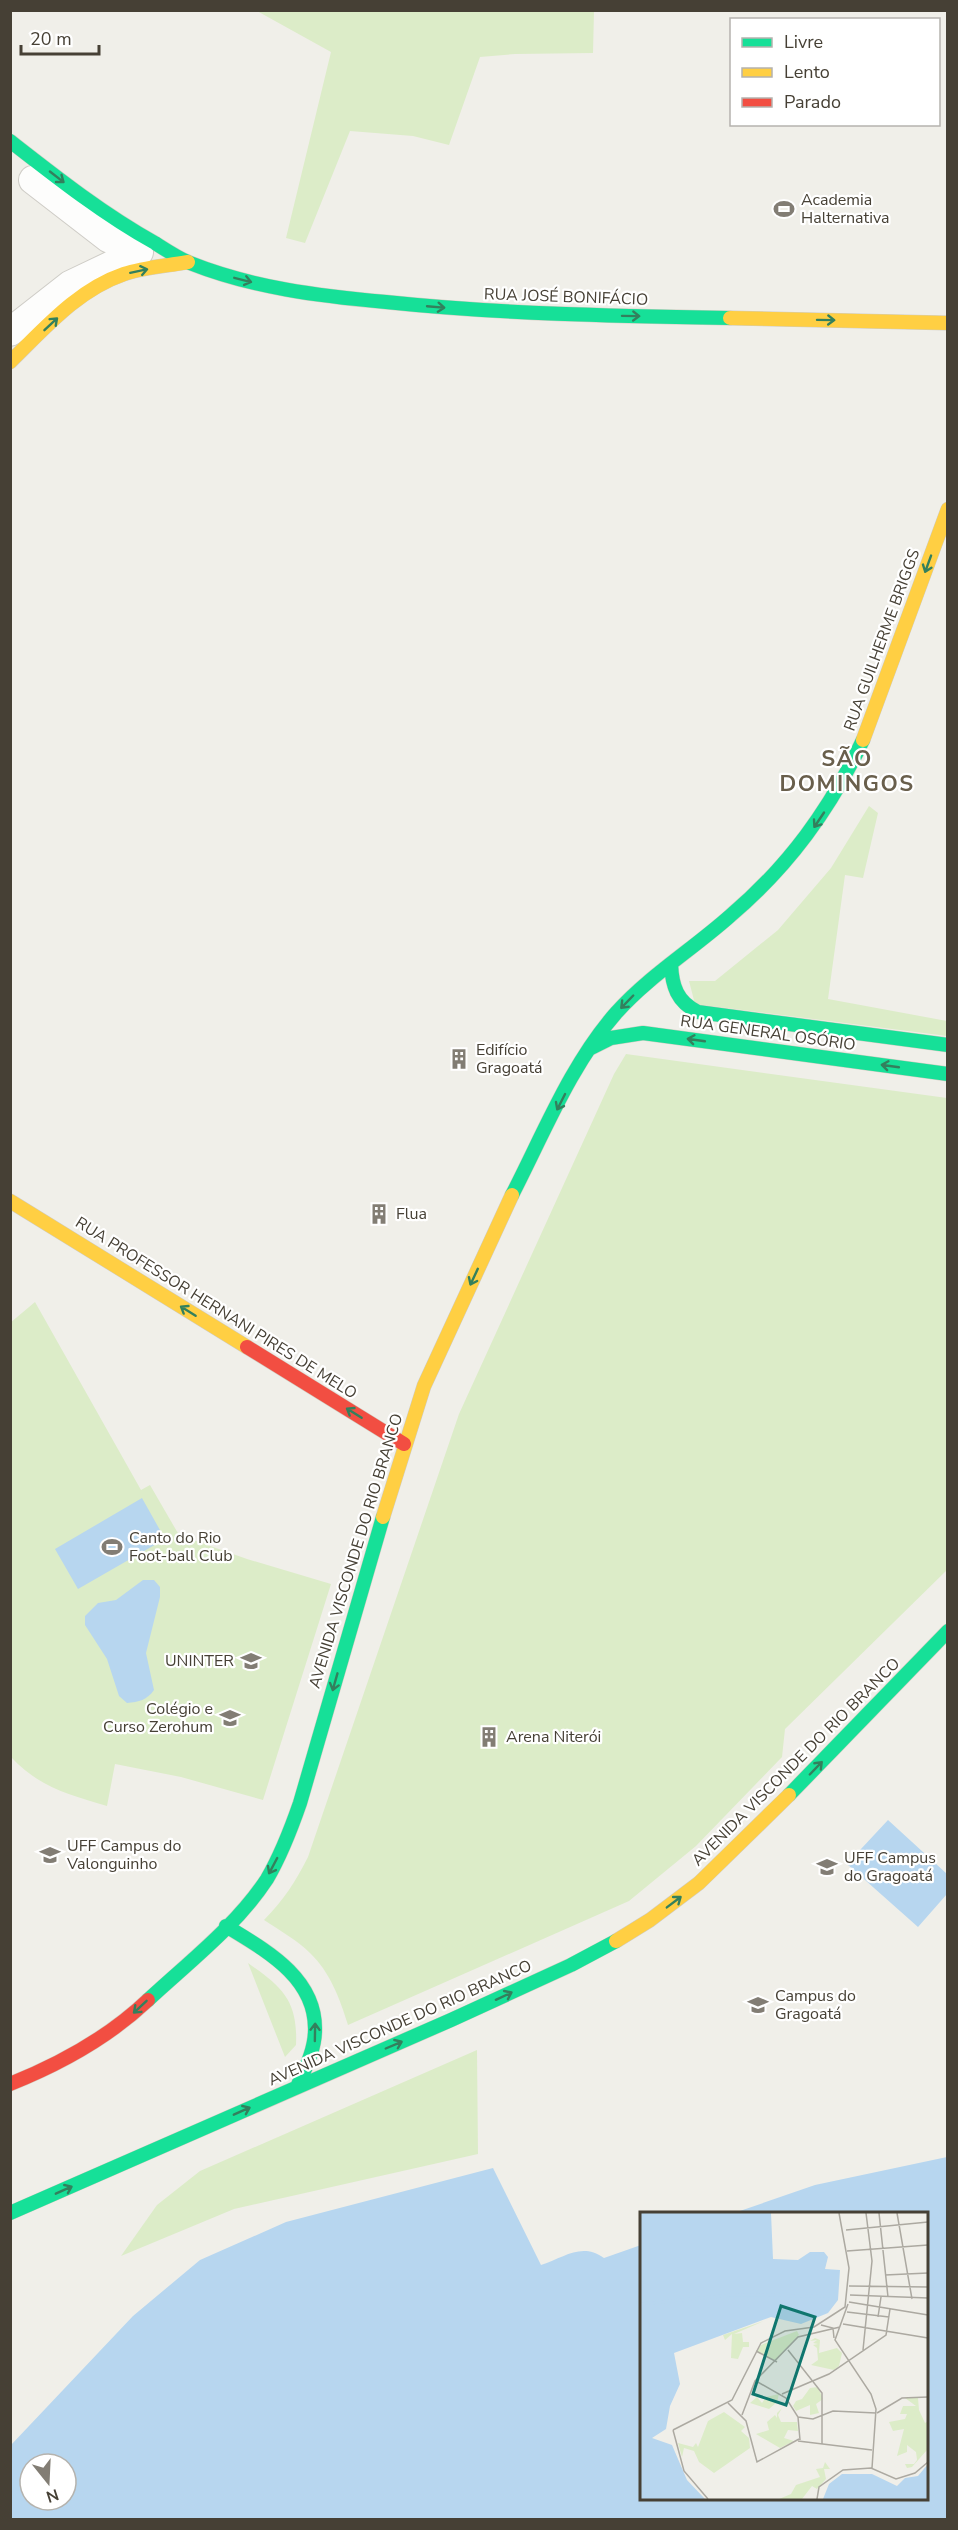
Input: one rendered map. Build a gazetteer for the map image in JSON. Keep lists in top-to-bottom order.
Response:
{
  "streets": {
    "street": [
      "RUA JOSÉ BONIFÁCIO",
      "RUA GUILHERME BRIGGS",
      "RUA GENERAL OSÓRIO",
      "RUA PROFESSOR HERNANI PIRES DE MELO",
      "AVENIDA VISCONDE DO RIO BRANCO"
    ]
  },
  "crossings": [
    ["RUA GUILHERME BRIGGS", "RUA GENERAL OSÓRIO"],
    ["RUA GUILHERME BRIGGS", "AVENIDA VISCONDE DO RIO BRANCO"],
    ["RUA GENERAL OSÓRIO", "AVENIDA VISCONDE DO RIO BRANCO"],
    ["RUA PROFESSOR HERNANI PIRES DE MELO", "AVENIDA VISCONDE DO RIO BRANCO"]
  ],
  "one_way": ["RUA JOSÉ BONIFÁCIO", "RUA GUILHERME BRIGGS", "RUA PROFESSOR HERNANI PIRES DE MELO"],
  "districts": ["SÃO DOMINGOS"],
  "places": {
    "sports": ["Academia Halternativa", "Canto do Rio Foot-ball Club"],
    "building": ["Edifício Gragoatá", "Flua", "Arena Niterói"],
    "school or university": [
      "UNINTER",
      "Colégio e Curso Zerohum",
      "UFF Campus do Valonguinho",
      "UFF Campus do Gragoatá",
      "Campus do Gragoatá"
    ]
  },
  "legend": ["Livre", "Lento", "Parado"],
  "scale_bar": "20 m",
  "north": "bottom"
}
